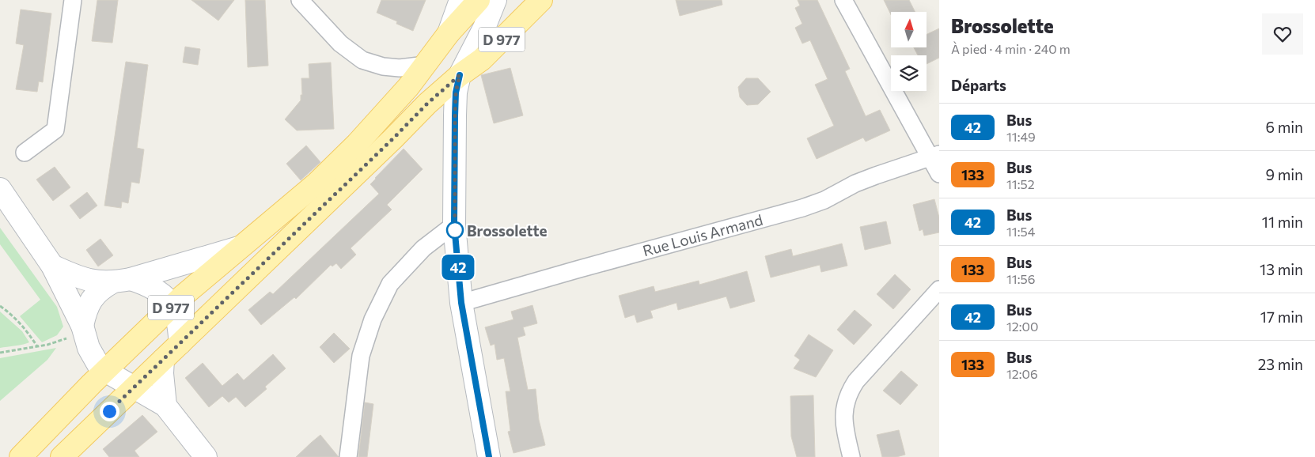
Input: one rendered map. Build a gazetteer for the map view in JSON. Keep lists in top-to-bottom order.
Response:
{
  "streets": {
    "main road": ["D 977"],
    "street": ["Rue Louis Armand"]
  },
  "places": ["Brossolette"],
  "lines": ["bus line 42"],
  "north": "top",
  "page": {
    "on_map": "42",
    "heading": [
      ["Brossolette", "À pied · 4 min · 240 m"],
      "Départs"
    ],
    "list": [
      {
        "mark": "42",
        "name": "Bus",
        "note": "11:49",
        "value": "6 min"
      },
      {
        "mark": "133",
        "name": "Bus",
        "note": "11:52",
        "value": "9 min"
      },
      {
        "mark": "42",
        "name": "Bus",
        "note": "11:54",
        "value": "11 min"
      },
      {
        "mark": "133",
        "name": "Bus",
        "note": "11:56",
        "value": "13 min"
      },
      {
        "mark": "42",
        "name": "Bus",
        "note": "12:00",
        "value": "17 min"
      },
      {
        "mark": "133",
        "name": "Bus",
        "note": "12:06",
        "value": "23 min"
      }
    ]
  }
}
